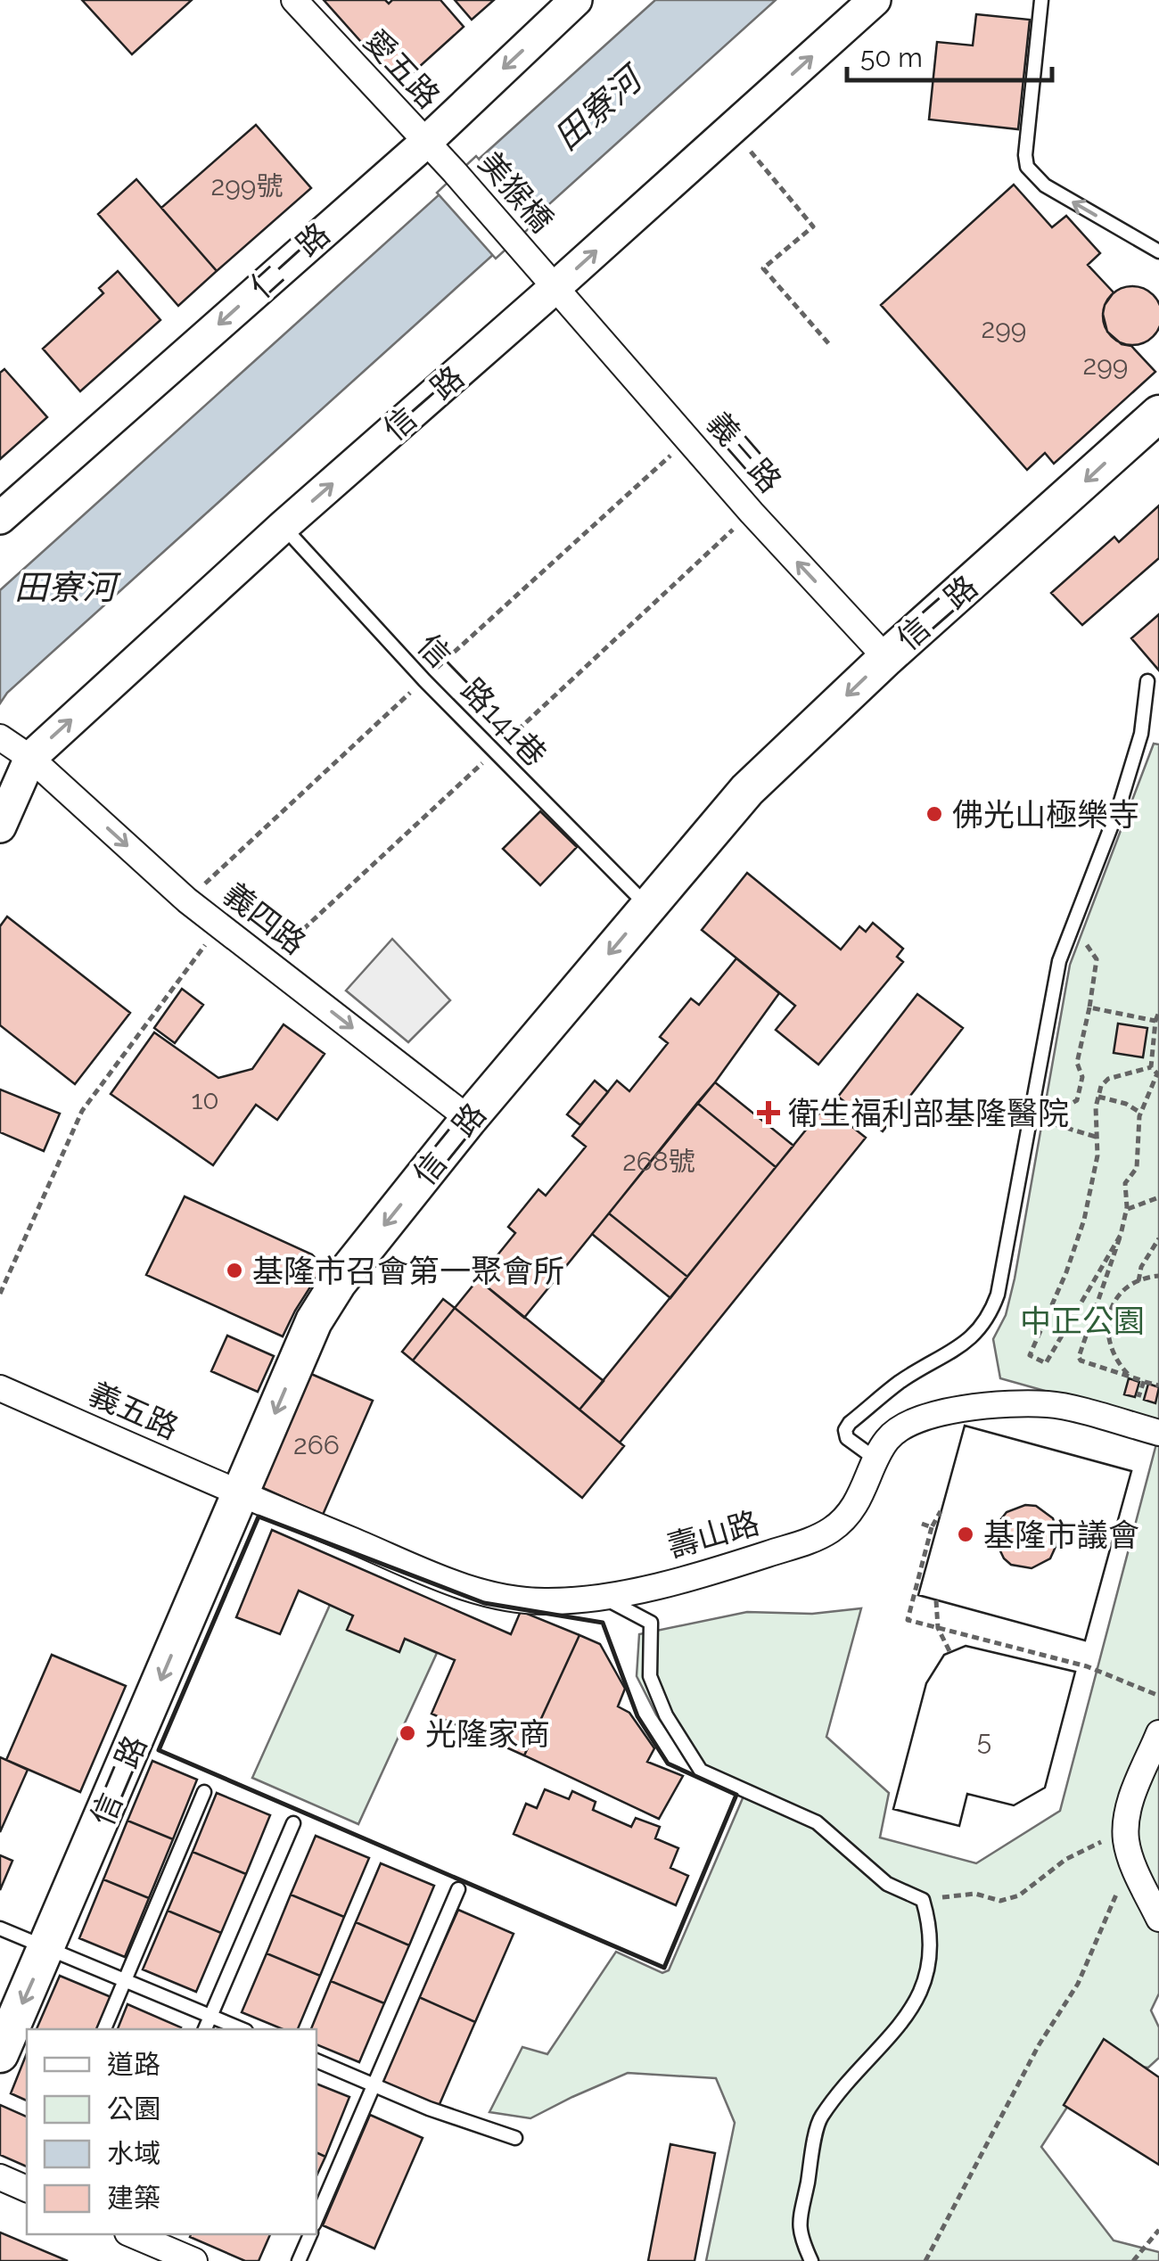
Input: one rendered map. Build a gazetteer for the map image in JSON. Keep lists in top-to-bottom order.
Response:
{
  "streets": {
    "main road": ["信二路"],
    "street": [
      "愛五路",
      "美猴橋",
      "仁一路",
      "信一路",
      "義三路",
      "義四路",
      "義五路",
      "壽山路"
    ],
    "lane": ["信一路141巷"]
  },
  "crossings": [
    ["愛五路", "美猴橋"],
    ["愛五路", "仁一路"],
    ["美猴橋", "仁一路"],
    ["美猴橋", "信一路"],
    ["美猴橋", "義三路"],
    ["信一路", "義三路"],
    ["信一路", "信一路141巷"],
    ["信一路", "義四路"],
    ["義三路", "信二路"],
    ["信二路", "信一路141巷"],
    ["信二路", "義四路"],
    ["信二路", "義五路"],
    ["信二路", "壽山路"],
    ["義五路", "壽山路"]
  ],
  "one_way": [
    "仁一路",
    "信一路",
    "義三路",
    "信二路",
    "義四路"
  ],
  "water": ["田寮河"],
  "parks": ["中正公園"],
  "places": {
    "other": [
      "佛光山極樂寺",
      "基隆市召會第一聚會所",
      "基隆市議會",
      "光隆家商"
    ],
    "health": ["衛生福利部基隆醫院"]
  },
  "house_numbers": [
    "299號",
    "299",
    "299",
    "10",
    "268號",
    "266",
    "5"
  ],
  "legend": [
    "道路",
    "公園",
    "水域",
    "建築"
  ],
  "scale_bar": "50 m"
}
